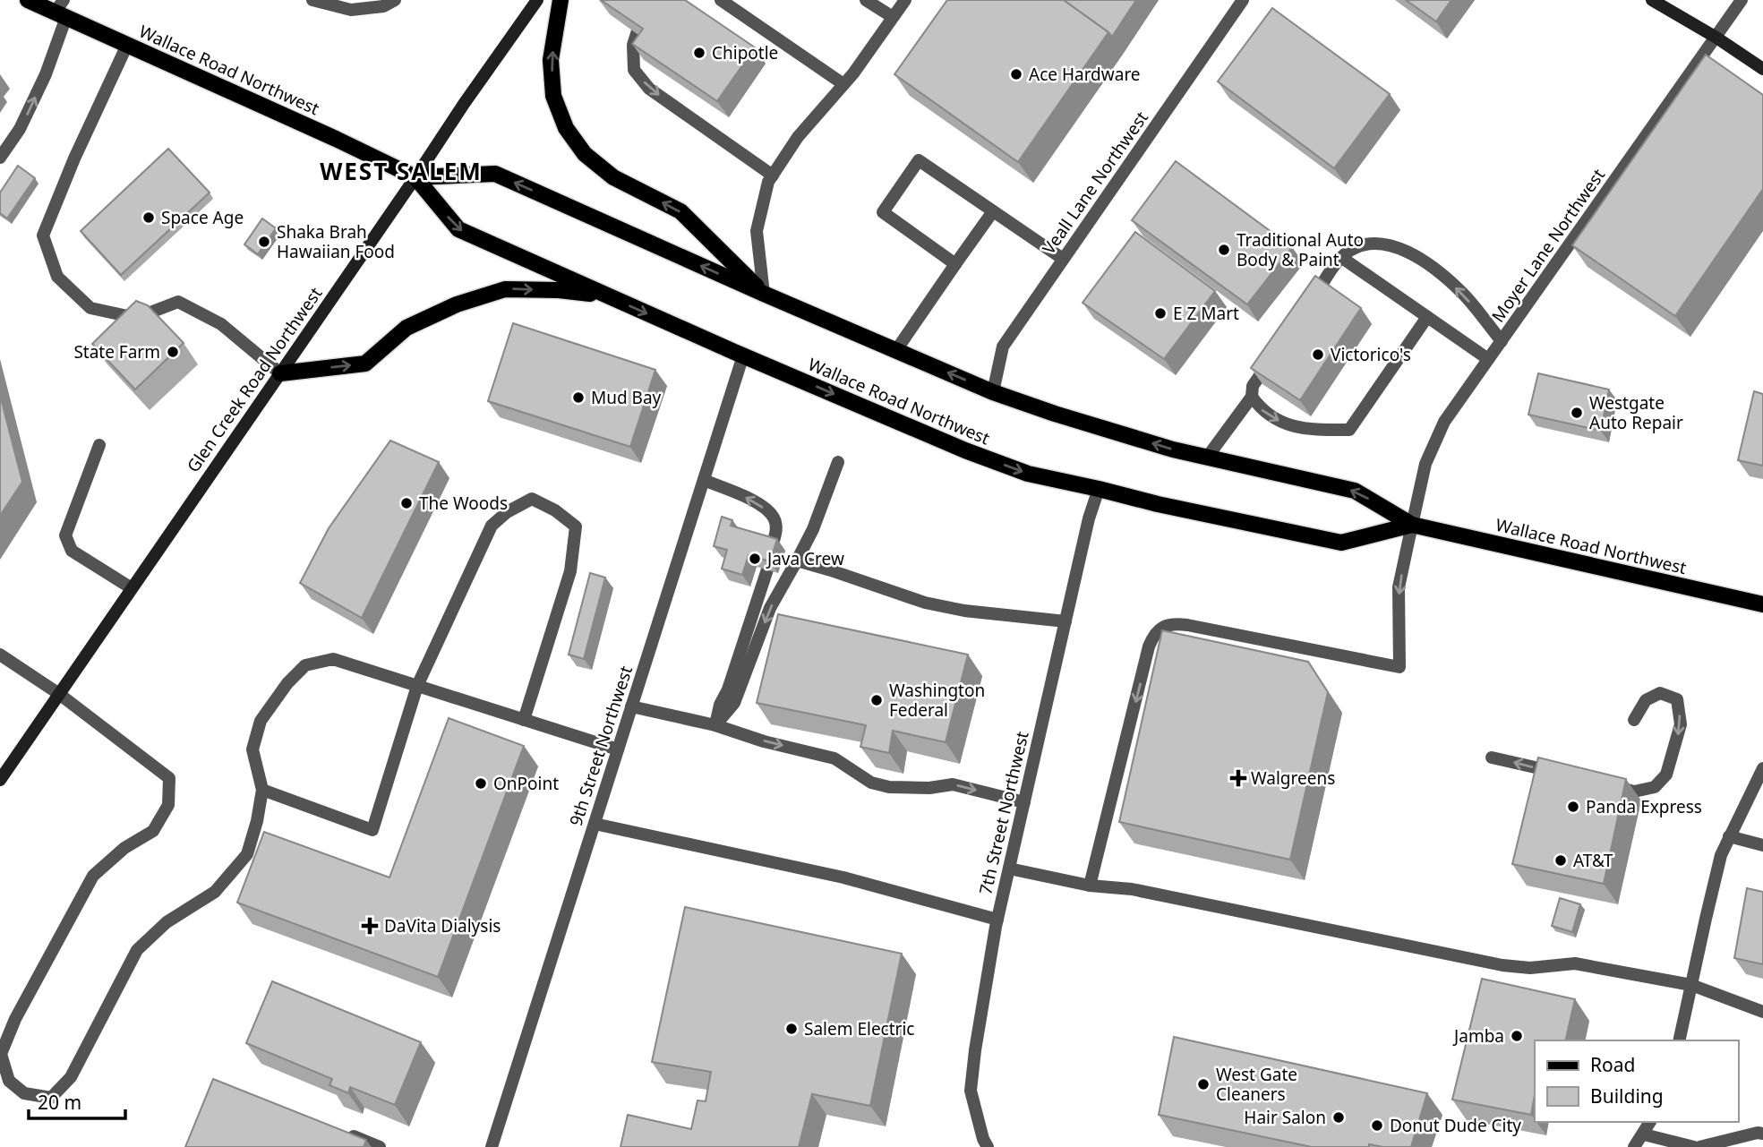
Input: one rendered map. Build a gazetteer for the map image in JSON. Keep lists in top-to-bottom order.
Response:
{
  "streets": {
    "main road": ["Wallace Road Northwest", "Glen Creek Road Northwest"],
    "street": [
      "Veall Lane Northwest",
      "Moyer Lane Northwest",
      "9th Street Northwest",
      "7th Street Northwest"
    ]
  },
  "crossings": [
    ["Wallace Road Northwest", "Veall Lane Northwest"],
    ["Wallace Road Northwest", "Moyer Lane Northwest"],
    ["Wallace Road Northwest", "Glen Creek Road Northwest"],
    ["Wallace Road Northwest", "9th Street Northwest"],
    ["Wallace Road Northwest", "7th Street Northwest"]
  ],
  "districts": ["WEST SALEM"],
  "places": {
    "other": [
      "Chipotle",
      "Ace Hardware",
      "Space Age",
      "Shaka Brah Hawaiian Food",
      "Traditional Auto Body & Paint",
      "E Z Mart",
      "State Farm",
      "Victorico's",
      "Mud Bay",
      "Westgate Auto Repair",
      "The Woods",
      "Java Crew",
      "Washington Federal",
      "OnPoint",
      "Panda Express",
      "AT&T",
      "Salem Electric",
      "Jamba",
      "West Gate Cleaners",
      "Hair Salon",
      "Donut Dude City"
    ],
    "health": ["Walgreens", "DaVita Dialysis"]
  },
  "legend": ["Road", "Building"],
  "scale_bar": "20 m"
}
